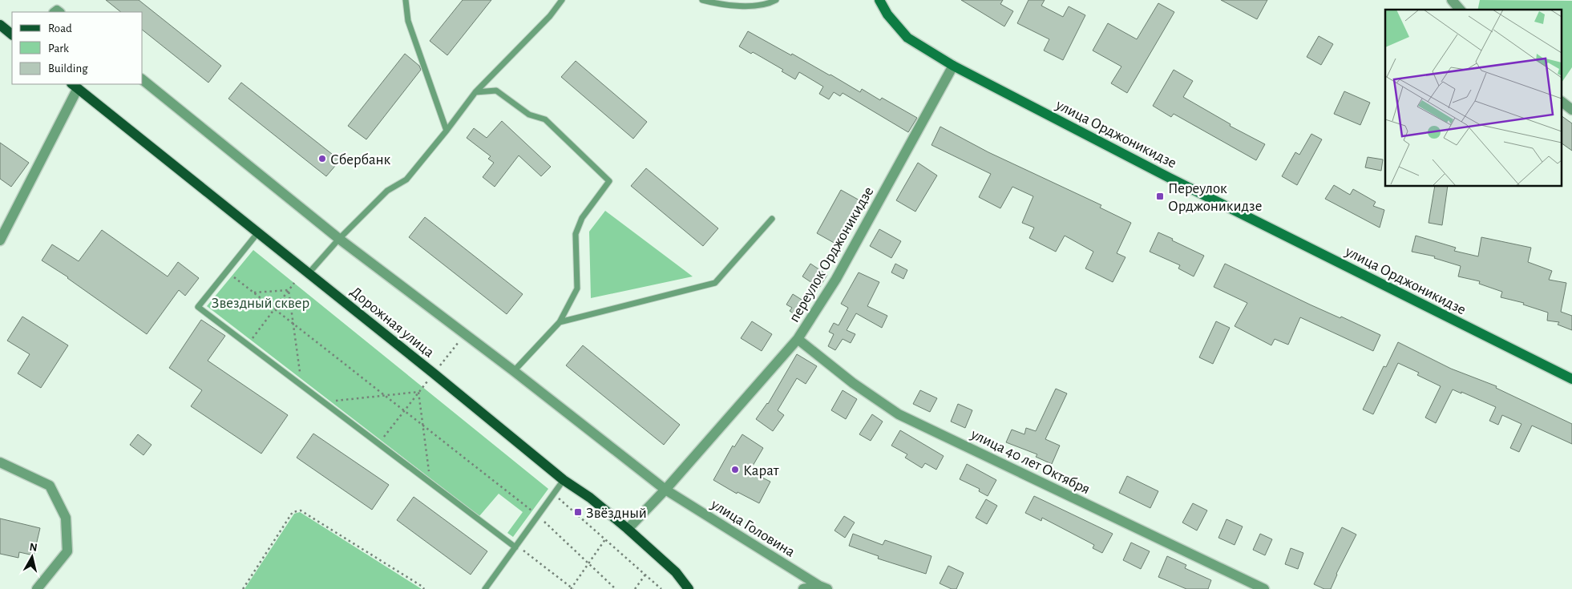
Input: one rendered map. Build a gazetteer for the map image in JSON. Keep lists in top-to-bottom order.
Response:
{
  "streets": {
    "main road": ["улица Орджоникидзе", "Дорожная улица"],
    "street": ["переулок Орджоникидзе", "улица 40 лет Октября", "улица Головина"]
  },
  "crossings": [
    ["улица Орджоникидзе", "переулок Орджоникидзе"],
    ["переулок Орджоникидзе", "Дорожная улица"],
    ["переулок Орджоникидзе", "улица 40 лет Октября"],
    ["переулок Орджоникидзе", "улица Головина"]
  ],
  "parks": ["Звездный сквер"],
  "places": {
    "other": ["Сбербанк", "Карат"],
    "transit": ["Переулок Орджоникидзе", "Звёздный"]
  },
  "legend": ["Road", "Park", "Building"],
  "north": "top"
}
